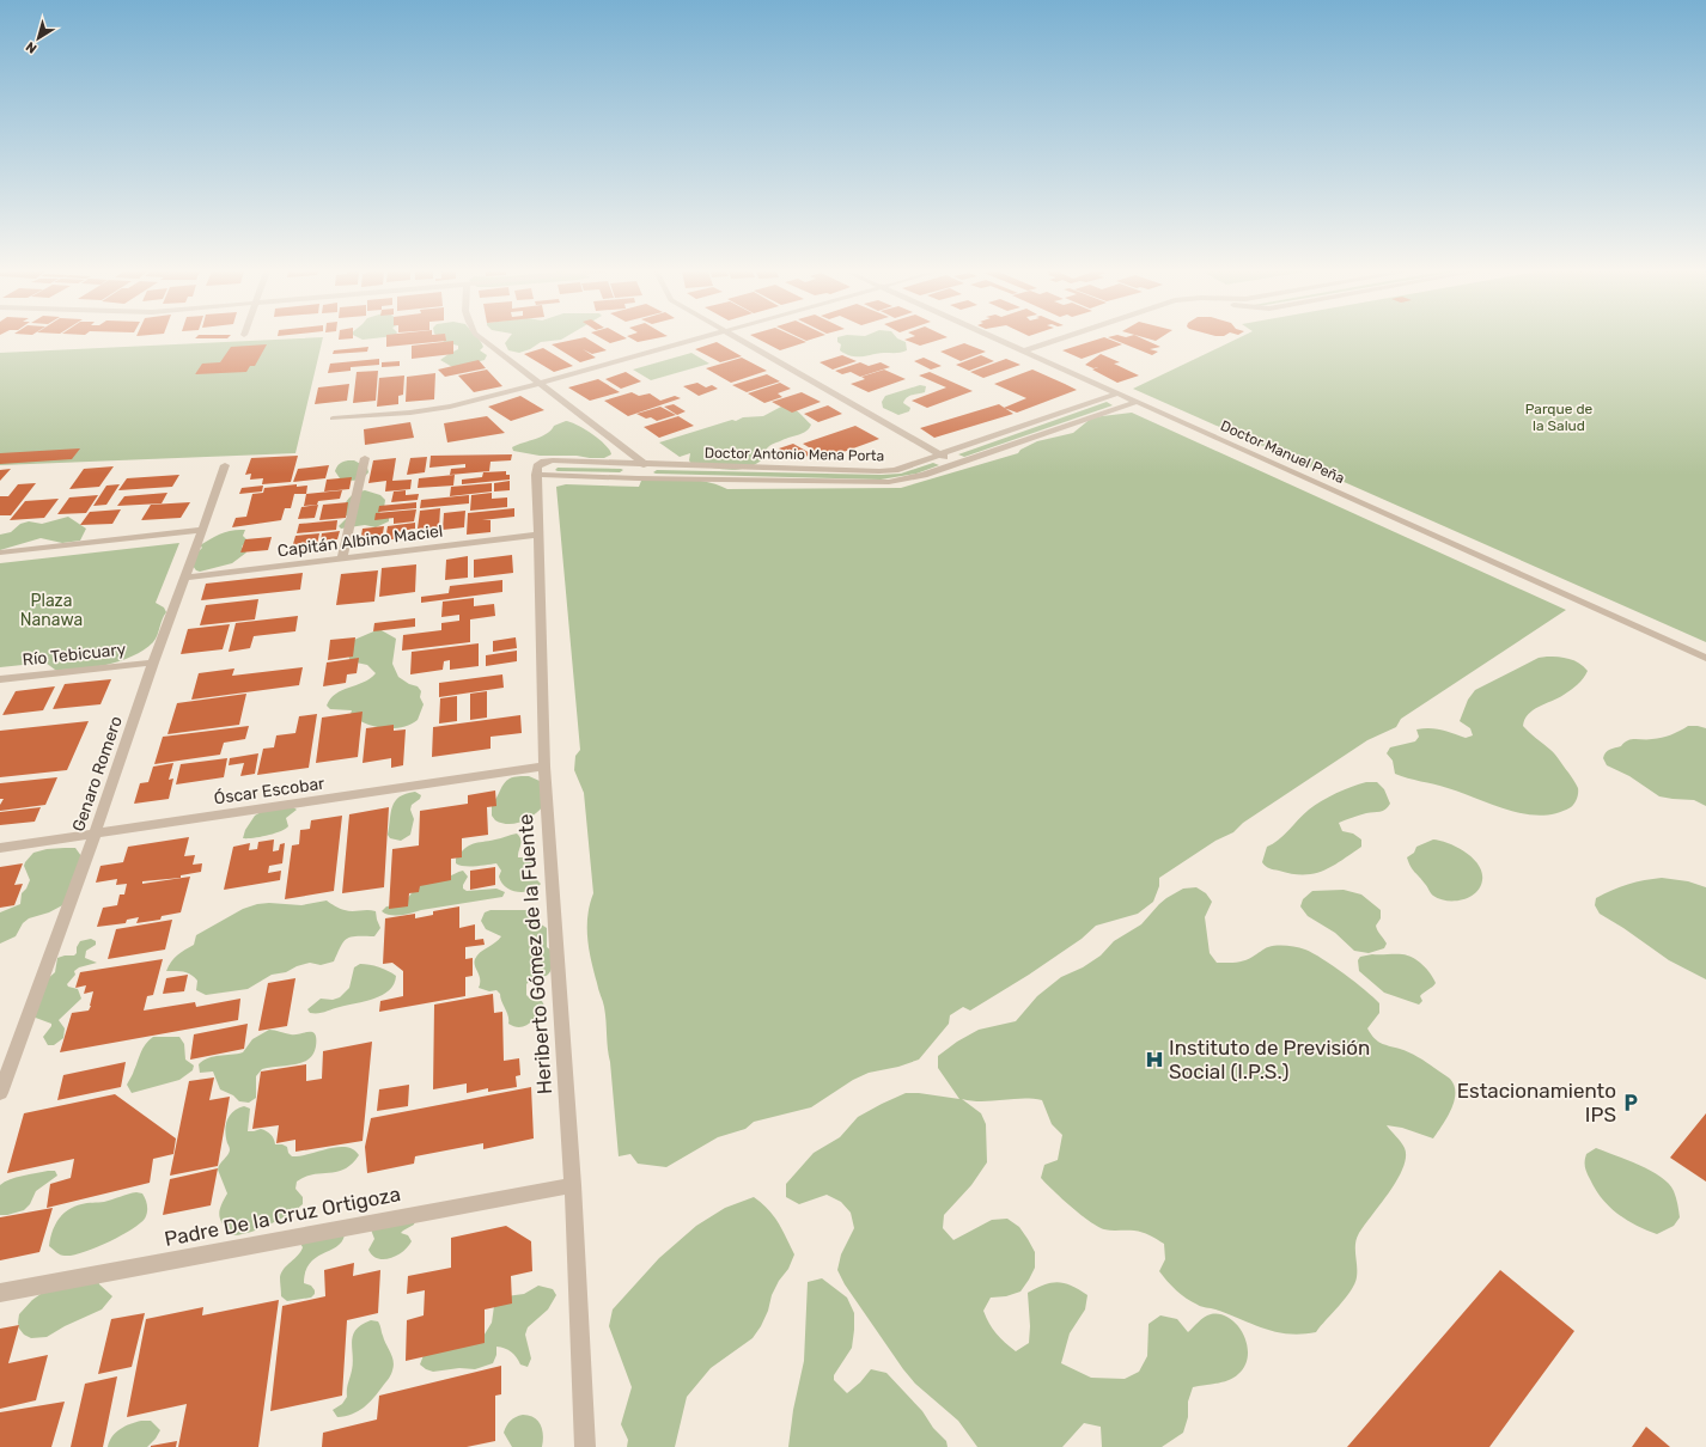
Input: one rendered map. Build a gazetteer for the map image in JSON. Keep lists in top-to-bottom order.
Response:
{
  "streets": {
    "street": [
      "Doctor Manuel Peña",
      "Doctor Antonio Mena Porta",
      "Capitán Albino Maciel",
      "Río Tebicuary",
      "Genaro Romero",
      "Óscar Escobar",
      "Heriberto Gómez de la Fuente",
      "Padre De la Cruz Ortigoza"
    ]
  },
  "crossings": [
    ["Doctor Manuel Peña", "Doctor Antonio Mena Porta"],
    ["Doctor Antonio Mena Porta", "Heriberto Gómez de la Fuente"],
    ["Capitán Albino Maciel", "Genaro Romero"],
    ["Capitán Albino Maciel", "Heriberto Gómez de la Fuente"],
    ["Río Tebicuary", "Genaro Romero"],
    ["Genaro Romero", "Óscar Escobar"],
    ["Óscar Escobar", "Heriberto Gómez de la Fuente"],
    ["Heriberto Gómez de la Fuente", "Padre De la Cruz Ortigoza"]
  ],
  "parks": ["Parque de la Salud", "Plaza Nanawa"],
  "places": {
    "hospital": ["Instituto de Previsión Social (I.P.S.)"],
    "parking": ["Estacionamiento IPS"]
  },
  "north": "bottom left"
}
